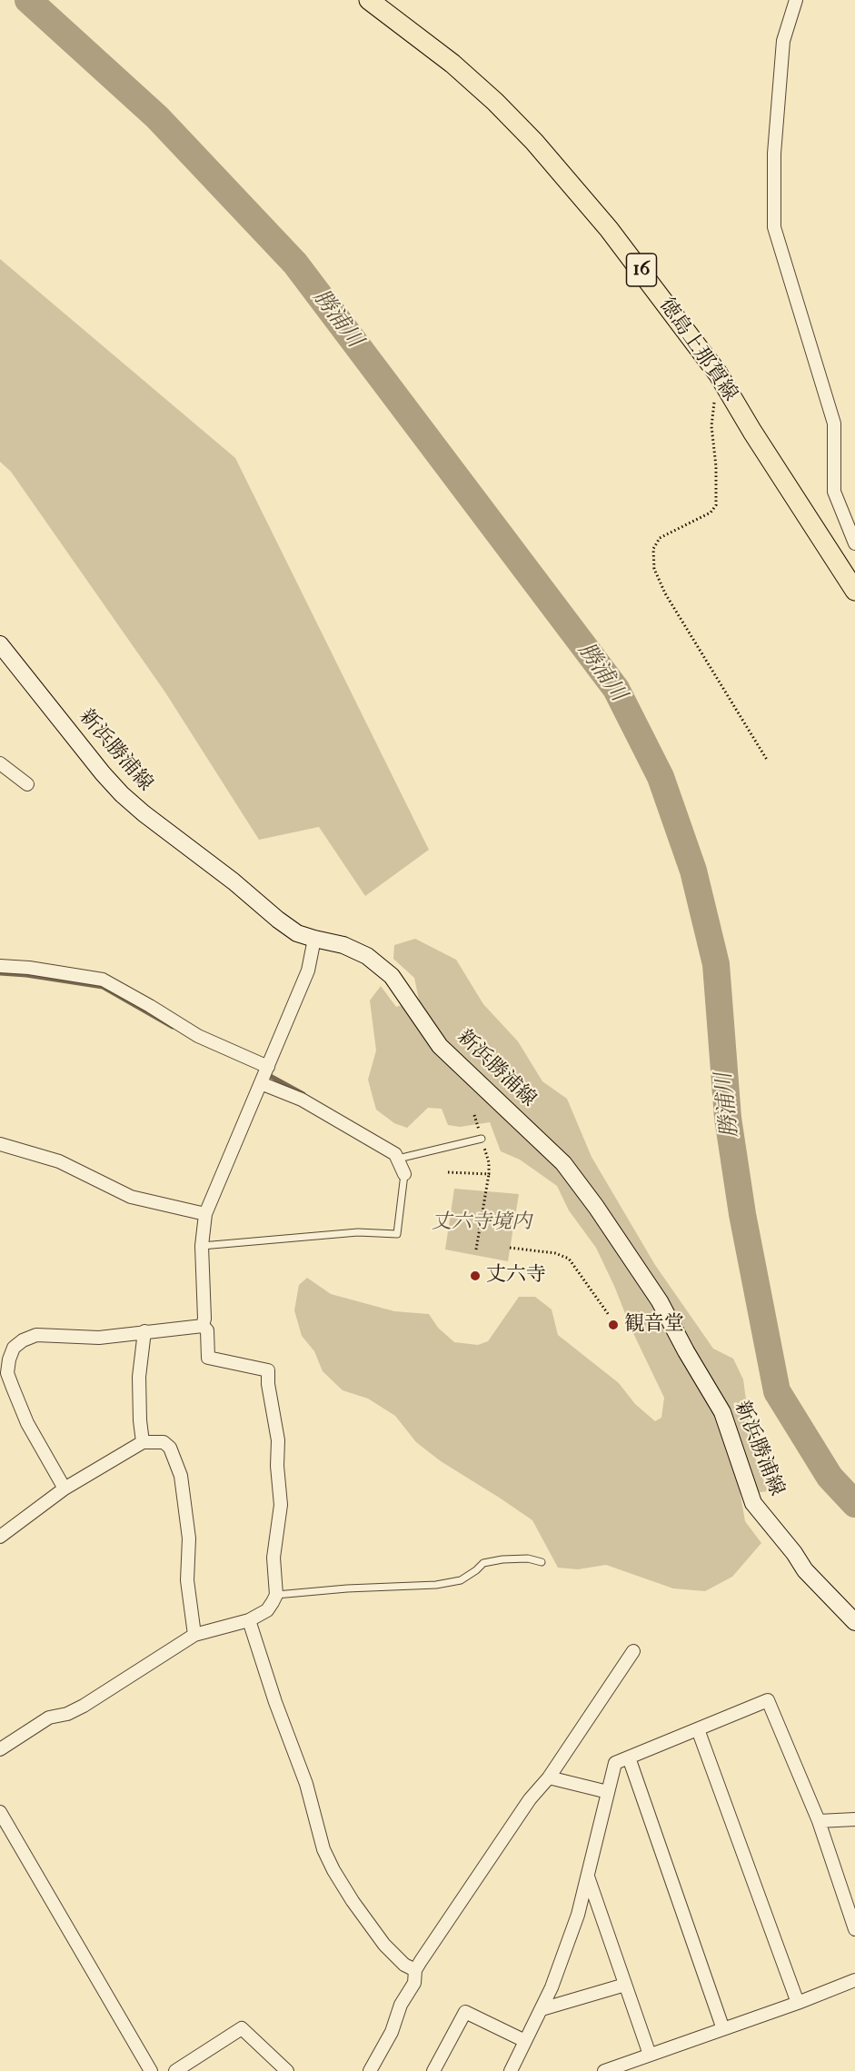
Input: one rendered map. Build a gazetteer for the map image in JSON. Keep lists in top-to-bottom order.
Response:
{
  "streets": {
    "main road": ["16", "徳島上那賀線", "新浜勝浦線"]
  },
  "water": ["勝浦川"],
  "parks": ["丈六寺境内"],
  "places": ["丈六寺", "観音堂"]
}
